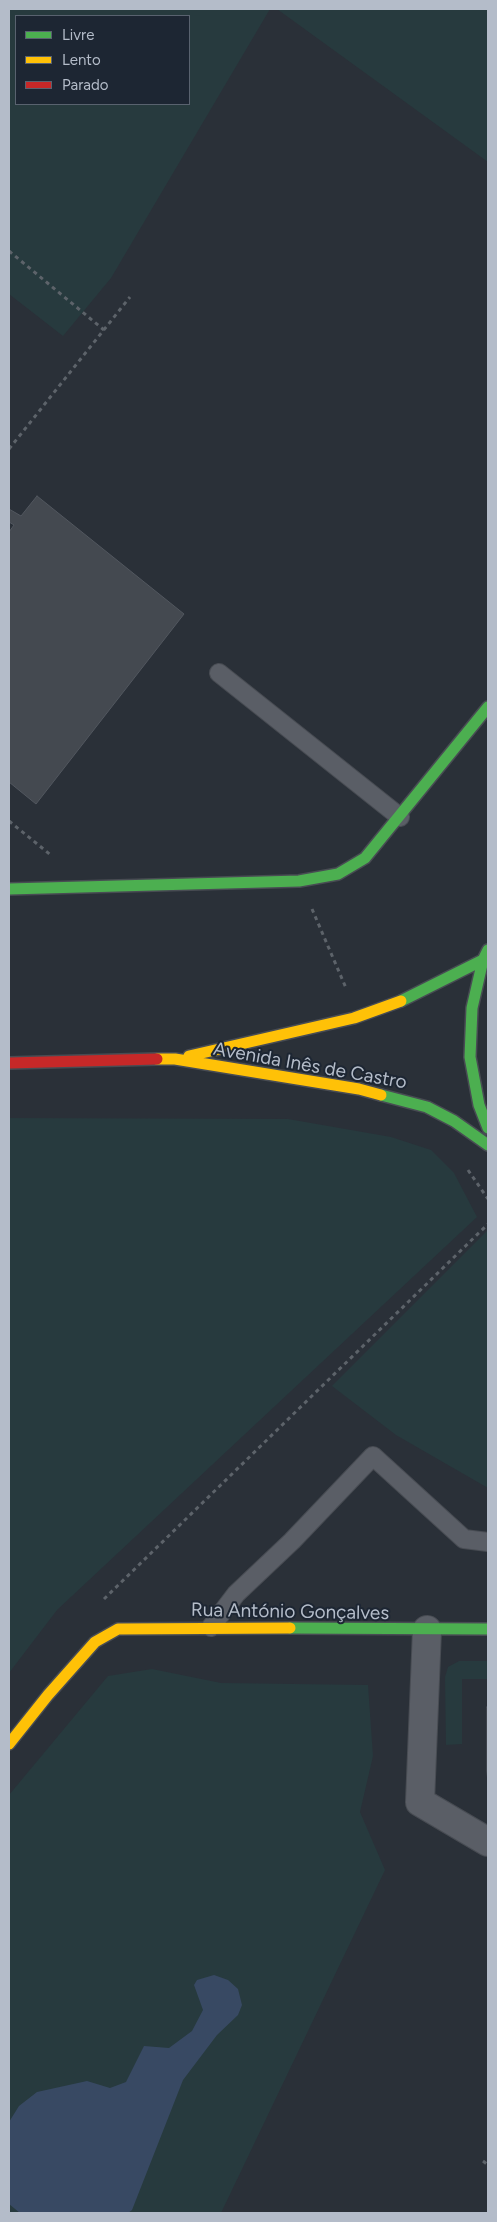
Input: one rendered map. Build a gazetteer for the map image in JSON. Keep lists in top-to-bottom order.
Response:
{
  "streets": {
    "street": ["Avenida Inês de Castro", "Rua António Gonçalves"]
  },
  "legend": ["Livre", "Lento", "Parado"]
}
